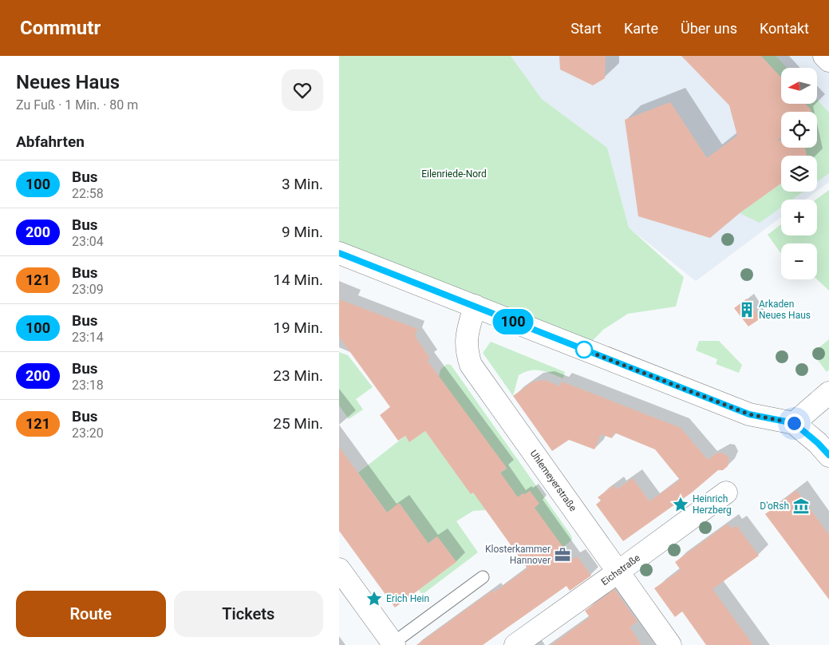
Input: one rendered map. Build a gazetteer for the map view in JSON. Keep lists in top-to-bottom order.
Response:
{
  "streets": {
    "street": ["Uhlemeyerstraße", "Eichstraße"]
  },
  "crossings": [
    ["Uhlemeyerstraße", "Eichstraße"]
  ],
  "parks": ["Eilenriede-Nord"],
  "places": {
    "building": ["Arkaden Neues Haus"],
    "place": ["Heinrich Herzberg", "Erich Hein"],
    "museum": ["D'oRsh"],
    "office": ["Klosterkammer Hannover"]
  },
  "lines": ["bus line 100"],
  "north": "left",
  "page": {
    "header": "Commutr",
    "nav": [
      "Start",
      "Karte",
      "Über uns",
      "Kontakt"
    ],
    "heading": [
      ["Neues Haus", "Zu Fuß · 1 Min. · 80 m"],
      "Abfahrten"
    ],
    "on_map": "100",
    "map_buttons": ["+", "−"],
    "list": [
      {
        "mark": "100",
        "name": "Bus",
        "note": "22:58",
        "value": "3 Min."
      },
      {
        "mark": "200",
        "name": "Bus",
        "note": "23:04",
        "value": "9 Min."
      },
      {
        "mark": "121",
        "name": "Bus",
        "note": "23:09",
        "value": "14 Min."
      },
      {
        "mark": "100",
        "name": "Bus",
        "note": "23:14",
        "value": "19 Min."
      },
      {
        "mark": "200",
        "name": "Bus",
        "note": "23:18",
        "value": "23 Min."
      },
      {
        "mark": "121",
        "name": "Bus",
        "note": "23:20",
        "value": "25 Min."
      }
    ],
    "buttons": ["Route", "Tickets"]
  }
}
